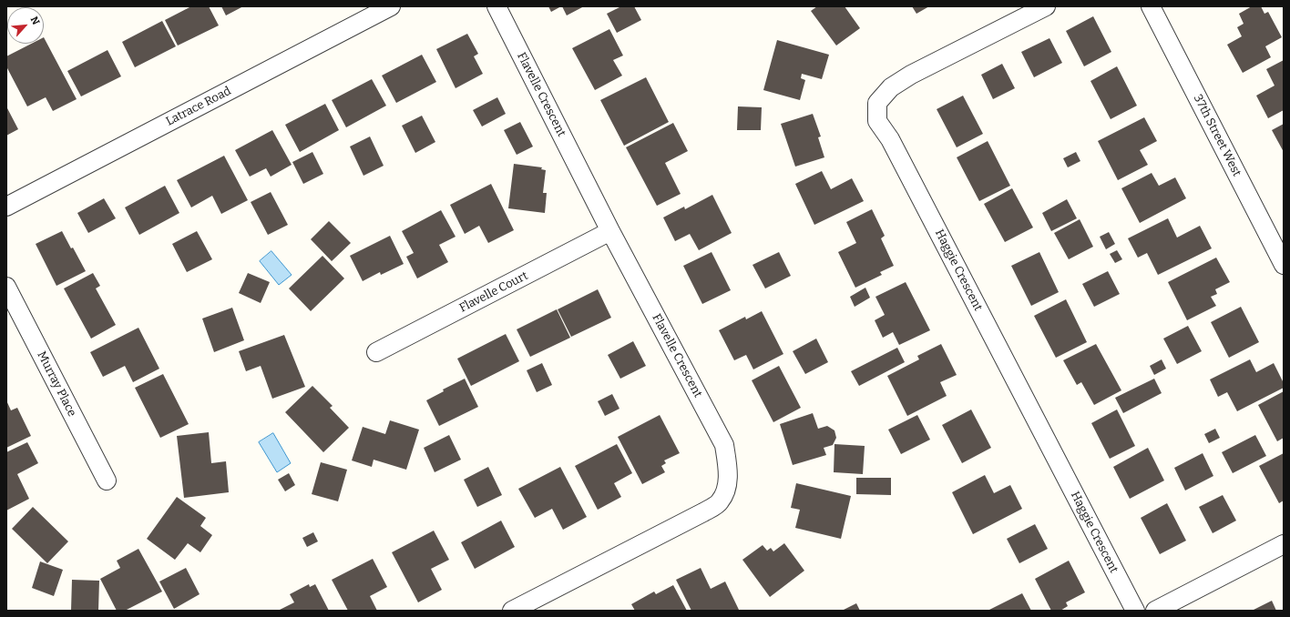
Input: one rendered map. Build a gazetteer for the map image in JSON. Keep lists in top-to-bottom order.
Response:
{
  "streets": {
    "street": [
      "Flavelle Crescent",
      "Latrace Road",
      "37th Street West",
      "Haggie Crescent",
      "Flavelle Court",
      "Murray Place"
    ]
  },
  "crossings": [
    ["Flavelle Crescent", "Flavelle Court"]
  ],
  "north": "top right"
}
